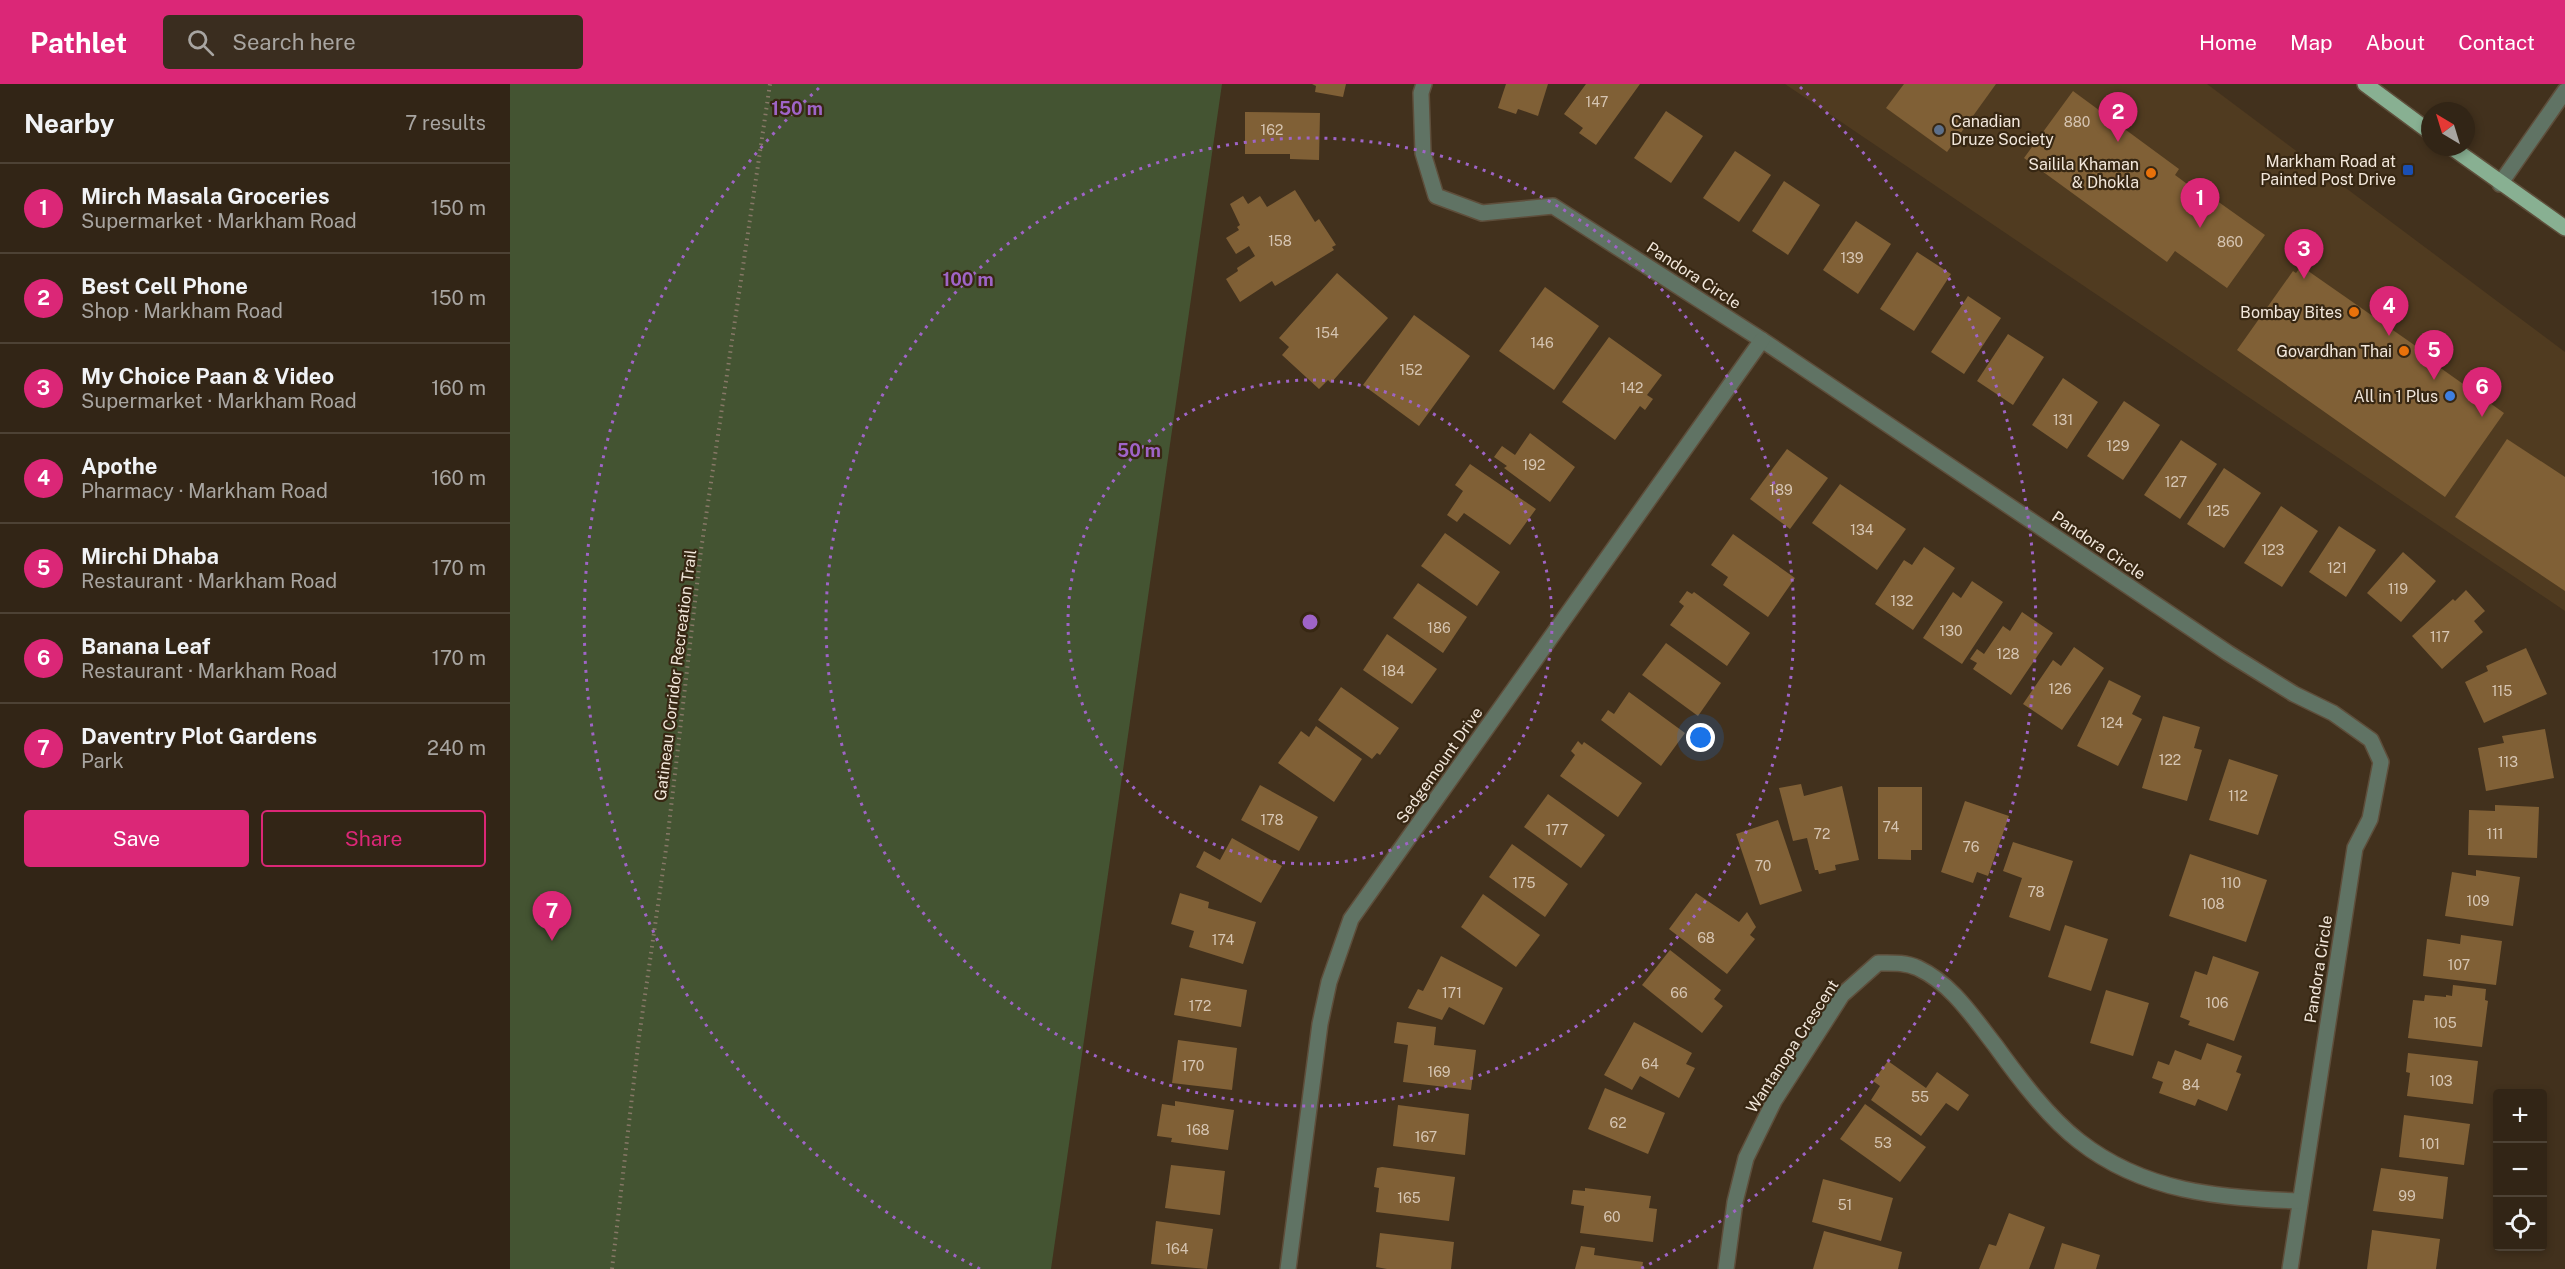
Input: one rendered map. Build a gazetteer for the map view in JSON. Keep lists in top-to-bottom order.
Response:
{
  "streets": {
    "street": ["Pandora Circle", "Sedgemount Drive", "Wantanopa Crescent"],
    "path": ["Gatineau Corridor Recreation Trail"]
  },
  "crossings": [
    ["Pandora Circle", "Sedgemount Drive"],
    ["Pandora Circle", "Wantanopa Crescent"]
  ],
  "places": {
    "other": [
      "Canadian Druze Society",
      "Sailila Khaman & Dhokla",
      "Bombay Bites",
      "Govardhan Thai",
      "All in 1 Plus"
    ],
    "transit": ["Markham Road at Painted Post Drive"]
  },
  "house_numbers": [
    "147",
    "880",
    "162",
    "158",
    "860",
    "139",
    "154",
    "146",
    "152",
    "142",
    "131",
    "129",
    "192",
    "127",
    "189",
    "125",
    "134",
    "123",
    "121",
    "119",
    "132",
    "186",
    "130",
    "117",
    "128",
    "184",
    "126",
    "115",
    "124",
    "122",
    "113",
    "112",
    "178",
    "74",
    "177",
    "72",
    "111",
    "76",
    "70",
    "175",
    "110",
    "78",
    "109",
    "108",
    "68",
    "174",
    "107",
    "171",
    "66",
    "106",
    "172",
    "105",
    "64",
    "170",
    "169",
    "103",
    "84",
    "55",
    "62",
    "168",
    "167",
    "53",
    "101",
    "99",
    "165",
    "51",
    "60",
    "164"
  ],
  "north": "top left",
  "page": {
    "header": "Pathlet",
    "search": "Search here",
    "nav": [
      "Home",
      "Map",
      "About",
      "Contact"
    ],
    "heading": ["Nearby", "7 results"],
    "pins": [
      "2",
      "1",
      "3",
      "4",
      "5",
      "6",
      "7"
    ],
    "list": [
      {
        "mark": "1",
        "name": "Mirch Masala Groceries",
        "note": "Supermarket · Markham Road",
        "value": "150 m"
      },
      {
        "mark": "2",
        "name": "Best Cell Phone",
        "note": "Shop · Markham Road",
        "value": "150 m"
      },
      {
        "mark": "3",
        "name": "My Choice Paan & Video",
        "note": "Supermarket · Markham Road",
        "value": "160 m"
      },
      {
        "mark": "4",
        "name": "Apothe",
        "note": "Pharmacy · Markham Road",
        "value": "160 m"
      },
      {
        "mark": "5",
        "name": "Mirchi Dhaba",
        "note": "Restaurant · Markham Road",
        "value": "170 m"
      },
      {
        "mark": "6",
        "name": "Banana Leaf",
        "note": "Restaurant · Markham Road",
        "value": "170 m"
      },
      {
        "mark": "7",
        "name": "Daventry Plot Gardens",
        "note": "Park",
        "value": "240 m"
      }
    ],
    "buttons": ["Save", "Share"],
    "map_buttons": ["+", "−"]
  },
  "rings": ["150 m", "100 m", "50 m"]
}
